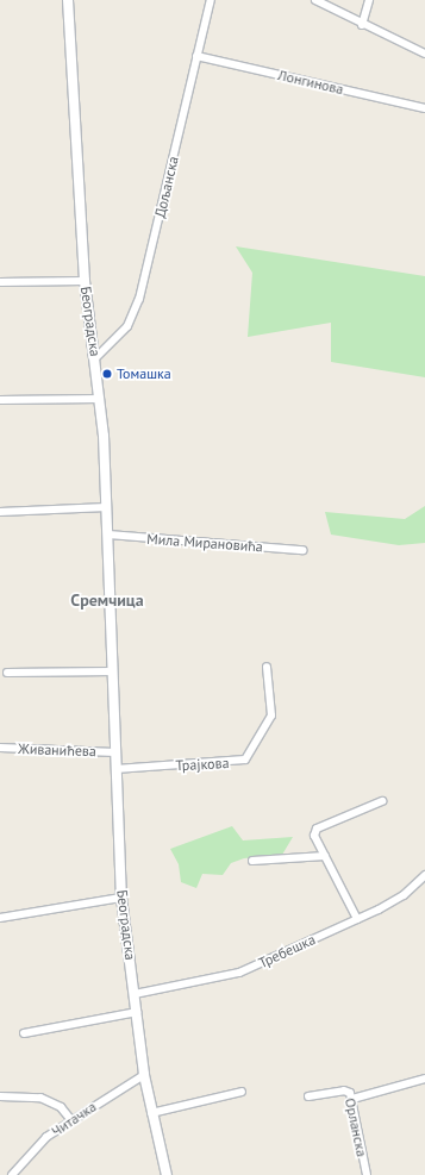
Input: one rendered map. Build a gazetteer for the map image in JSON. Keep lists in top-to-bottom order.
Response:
{
  "streets": {
    "main road": ["Београдска"],
    "street": [
      "Лонгинова",
      "Дољанска",
      "Мила Мирановића",
      "Живанићева",
      "Трајкова",
      "Требешка",
      "Читачка",
      "Орланска"
    ]
  },
  "crossings": [
    ["Лонгинова", "Дољанска"],
    ["Дољанска", "Београдска"],
    ["Београдска", "Мила Мирановића"],
    ["Београдска", "Живанићева"],
    ["Београдска", "Трајкова"],
    ["Београдска", "Требешка"],
    ["Београдска", "Читачка"]
  ],
  "districts": ["Сремчица"],
  "places": ["Томашка"]
}
